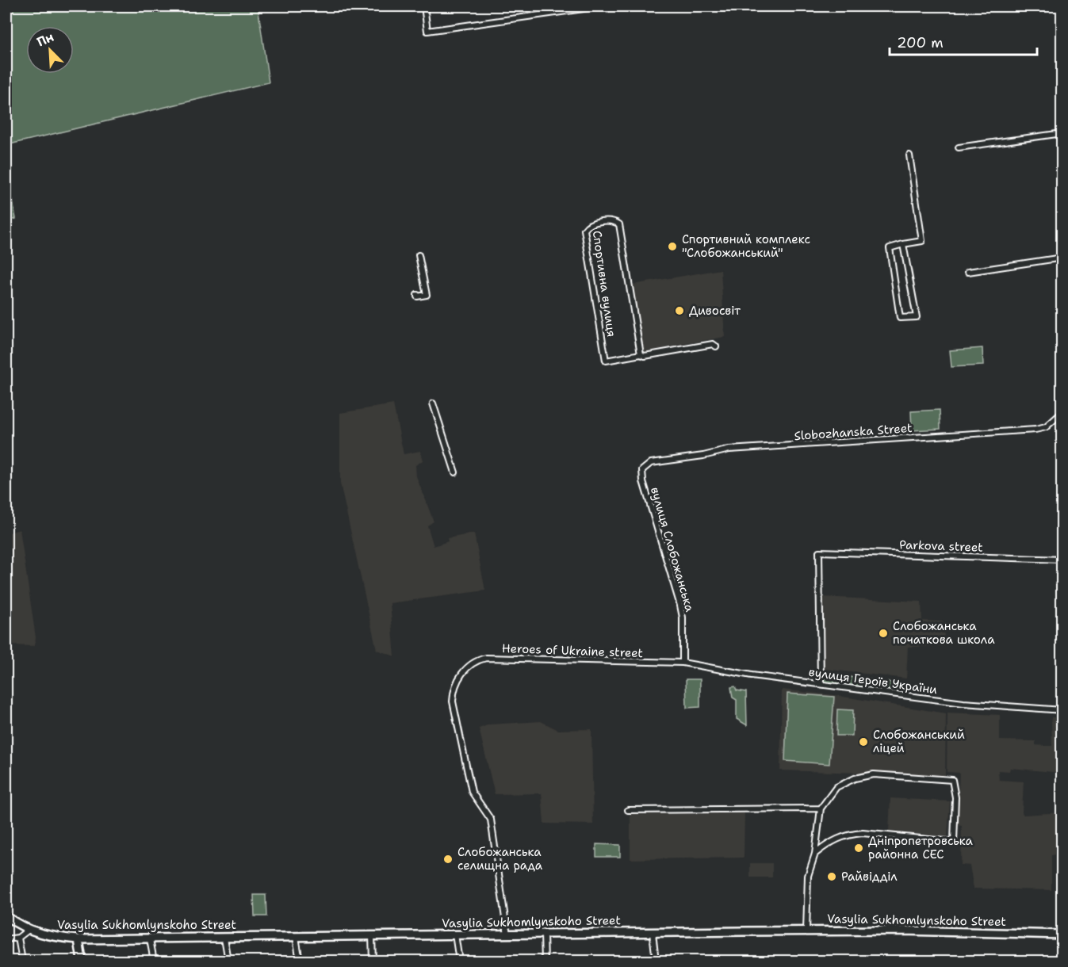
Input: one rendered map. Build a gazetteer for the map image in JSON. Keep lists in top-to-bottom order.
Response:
{
  "streets": {
    "main road": ["Vasylia Sukhomlynskoho Street"],
    "street": [
      "Спортивна вулиця",
      "Slobozhanska Street",
      "Parkova street",
      "вулиця Слобожанська",
      "Heroes of Ukraine street",
      "вулиця Героїв України"
    ]
  },
  "crossings": [
    ["Slobozhanska Street", "вулиця Слобожанська"],
    ["Parkova street", "вулиця Героїв України"],
    ["вулиця Слобожанська", "Heroes of Ukraine street"],
    ["вулиця Слобожанська", "вулиця Героїв України"],
    ["Heroes of Ukraine street", "вулиця Героїв України"],
    ["Heroes of Ukraine street", "Vasylia Sukhomlynskoho Street"]
  ],
  "places": [
    "Спортивний комплекс \"Слобожанський\"",
    "Дивосвіт",
    "Cлобожанська початкова школа",
    "Слобожанський ліцей",
    "Дніпропетровська районна СЕС",
    "Слобожанська селищна рада",
    "Райвідділ"
  ],
  "scale_bar": "200 m",
  "north": "top left"
}
